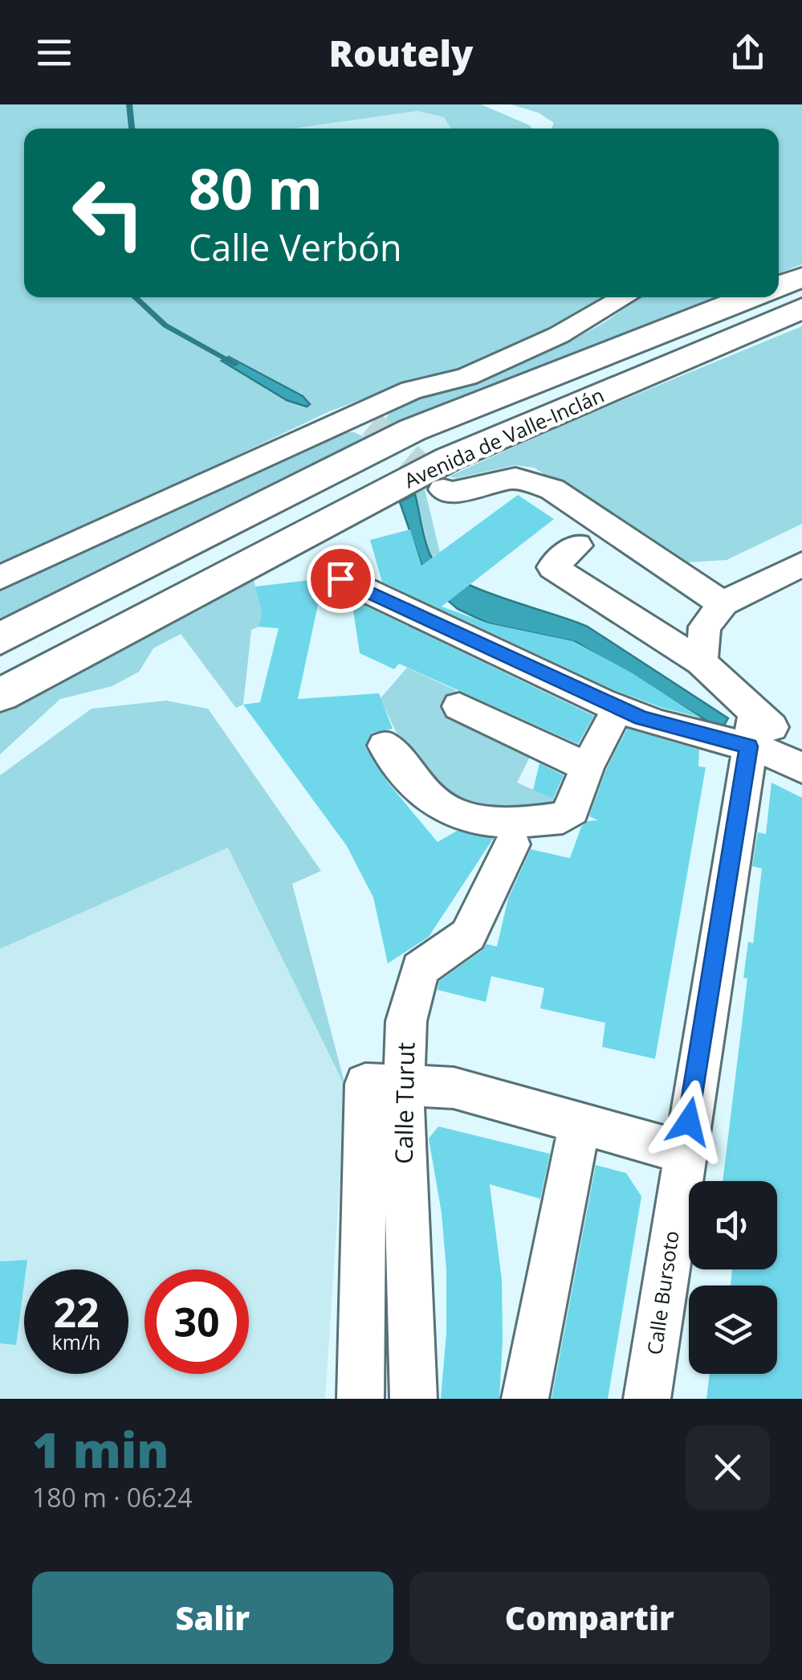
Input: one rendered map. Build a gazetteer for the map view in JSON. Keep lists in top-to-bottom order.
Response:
{
  "streets": {
    "main road": ["Avenida de Valle-Inclán"],
    "street": ["Calle Turut", "Calle Bursoto"]
  },
  "page": {
    "header": "Routely",
    "turn": ["80 m", "Calle Verbón"],
    "speed": "22 km/h",
    "limit": "30",
    "heading": ["1 min", "180 m · 06:24"],
    "buttons": ["Salir", "Compartir"]
  }
}
